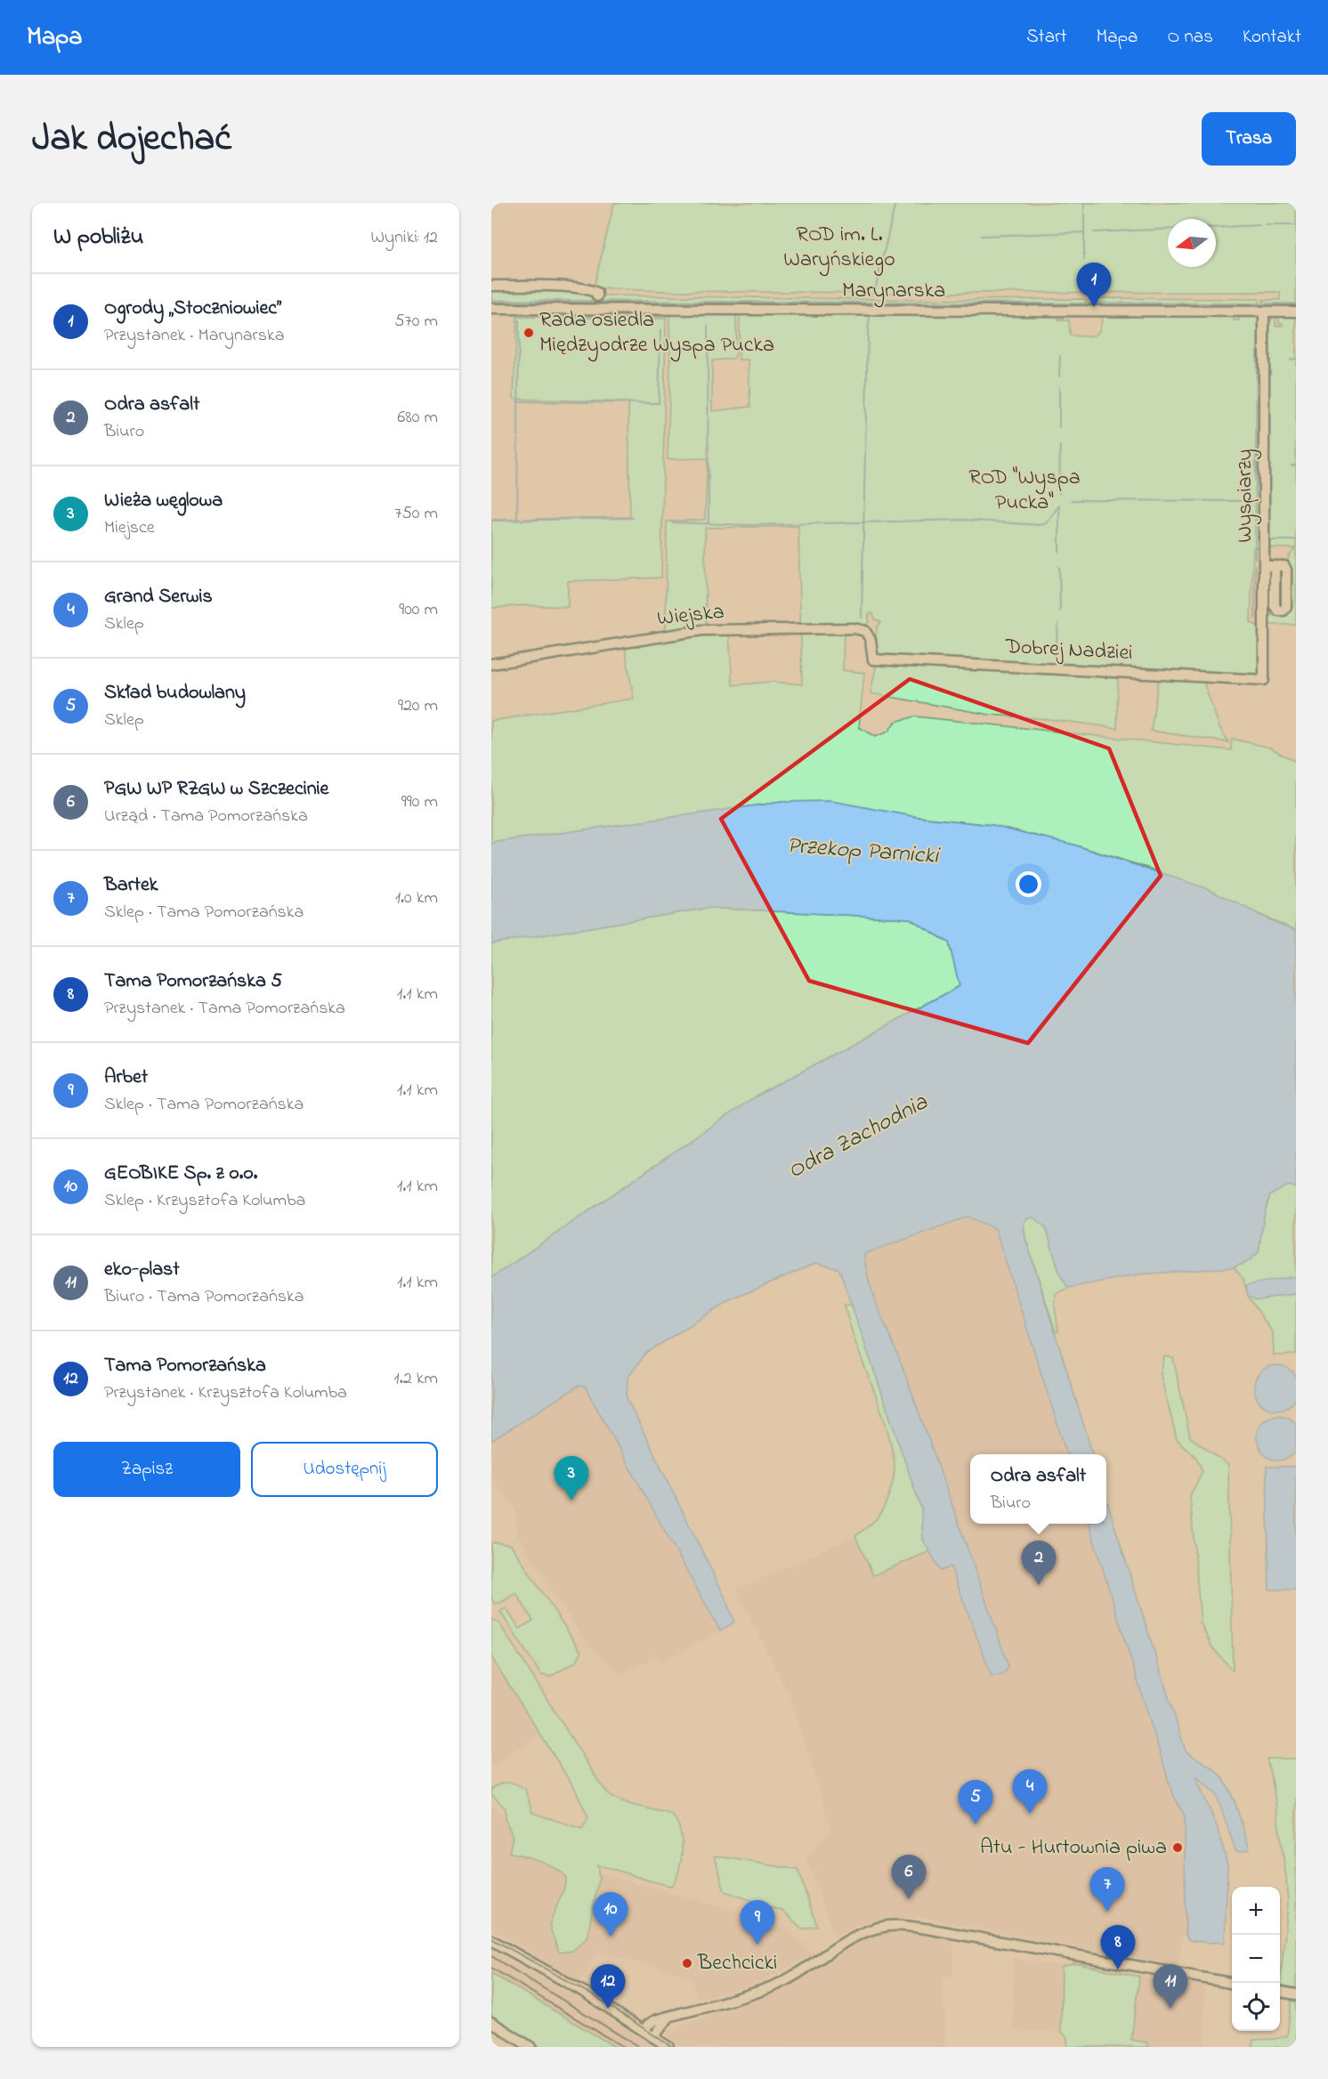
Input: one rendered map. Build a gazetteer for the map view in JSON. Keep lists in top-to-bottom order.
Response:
{
  "streets": {
    "street": [
      "Marynarska",
      "Wyspiarzy",
      "Wiejska",
      "Dobrej Nadziei"
    ]
  },
  "crossings": [
    ["Marynarska", "Wyspiarzy"],
    ["Wyspiarzy", "Dobrej Nadziei"],
    ["Wiejska", "Dobrej Nadziei"]
  ],
  "water": ["Przekop Parnicki", "Odra Zachodnia"],
  "parks": ["ROD im. L. Waryńskiego", "ROD \"Wyspa Pucka\""],
  "places": ["Rada osiedla Międzyodrze Wyspa Pucka", "Atu - Hurtownia piwa", "Bechcicki"],
  "north": "left",
  "page": {
    "header": "Mapa",
    "nav": [
      "Start",
      "Mapa",
      "O nas",
      "Kontakt"
    ],
    "title": "Jak dojechać",
    "buttons": [
      "Trasa",
      ["Zapisz", "Udostępnij"]
    ],
    "heading": ["W pobliżu", "Wyniki: 12"],
    "pins": [
      "1",
      "3",
      "2",
      "4",
      "5",
      "6",
      "7",
      "10",
      "9",
      "8",
      "11",
      "12"
    ],
    "list": [
      {
        "mark": "1",
        "name": "Ogrody „Stoczniowiec”",
        "note": "Przystanek · Marynarska",
        "value": "570 m"
      },
      {
        "mark": "2",
        "name": "Odra asfalt",
        "note": "Biuro",
        "value": "680 m"
      },
      {
        "mark": "3",
        "name": "Wieża węglowa",
        "note": "Miejsce",
        "value": "750 m"
      },
      {
        "mark": "4",
        "name": "Grand Serwis",
        "note": "Sklep",
        "value": "900 m"
      },
      {
        "mark": "5",
        "name": "Skład budowlany",
        "note": "Sklep",
        "value": "920 m"
      },
      {
        "mark": "6",
        "name": "PGW WP RZGW w Szczecinie",
        "note": "Urząd · Tama Pomorzańska",
        "value": "990 m"
      },
      {
        "mark": "7",
        "name": "Bartek",
        "note": "Sklep · Tama Pomorzańska",
        "value": "1.0 km"
      },
      {
        "mark": "8",
        "name": "Tama Pomorzańska 5",
        "note": "Przystanek · Tama Pomorzańska",
        "value": "1.1 km"
      },
      {
        "mark": "9",
        "name": "Arbet",
        "note": "Sklep · Tama Pomorzańska",
        "value": "1.1 km"
      },
      {
        "mark": "10",
        "name": "GEOBIKE Sp. z o.o.",
        "note": "Sklep · Krzysztofa Kolumba",
        "value": "1.1 km"
      },
      {
        "mark": "11",
        "name": "eko-plast",
        "note": "Biuro · Tama Pomorzańska",
        "value": "1.1 km"
      },
      {
        "mark": "12",
        "name": "Tama Pomorzańska",
        "note": "Przystanek · Krzysztofa Kolumba",
        "value": "1.2 km"
      }
    ],
    "popup": ["Odra asfalt", "Biuro"],
    "map_buttons": ["+", "−"]
  }
}
